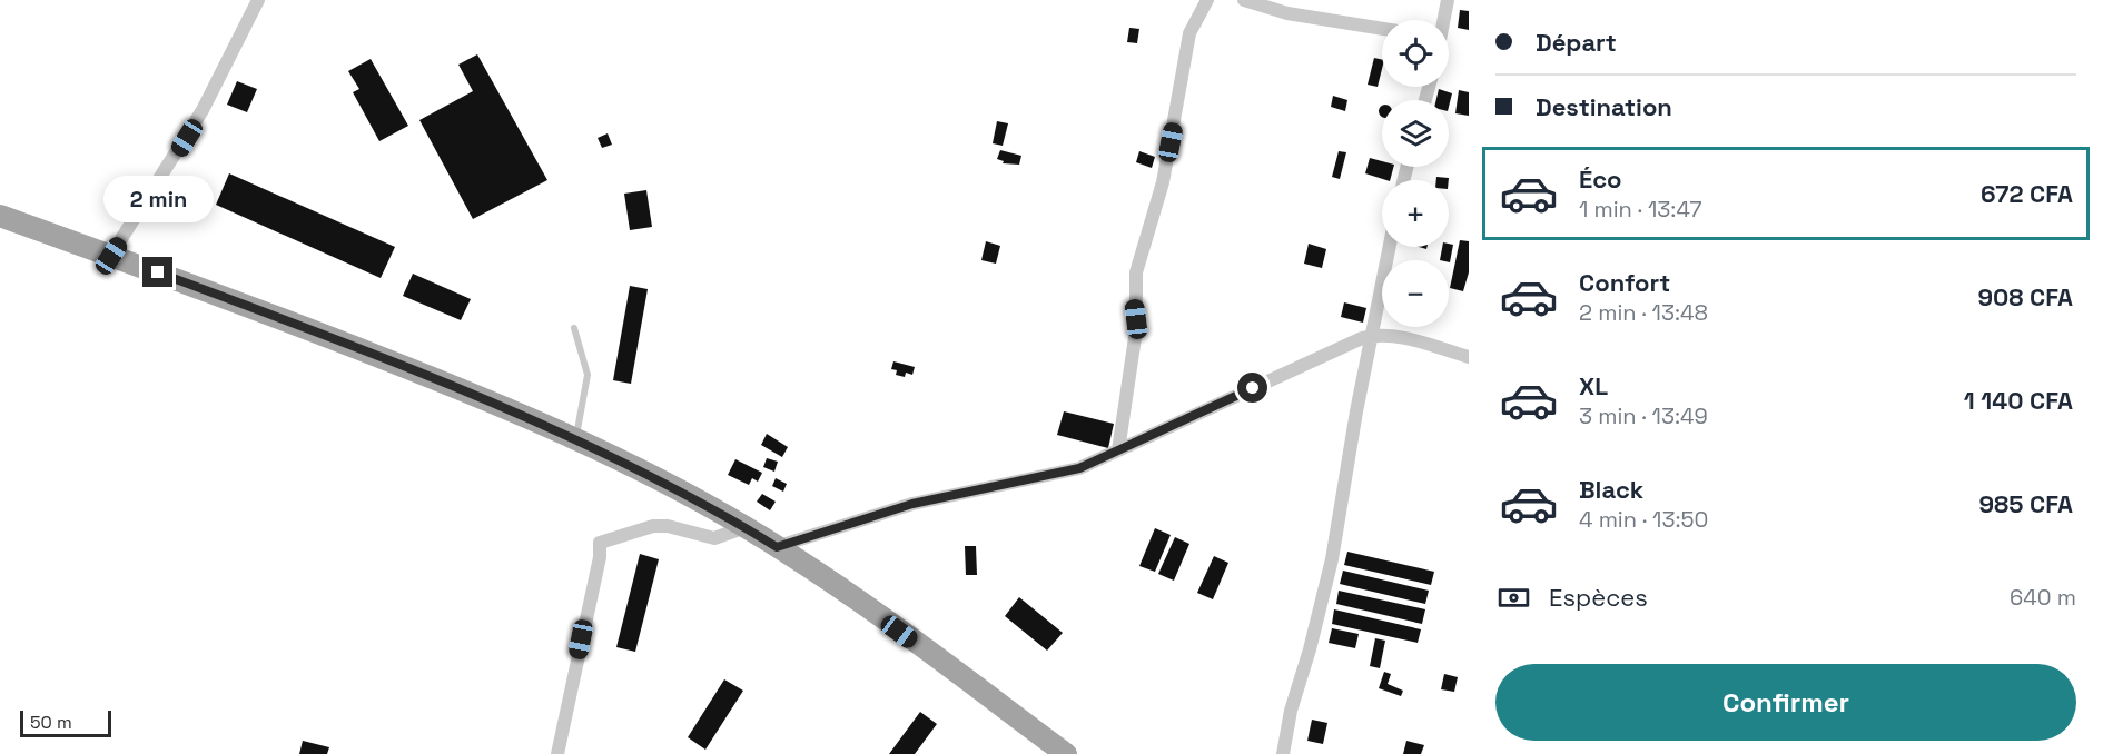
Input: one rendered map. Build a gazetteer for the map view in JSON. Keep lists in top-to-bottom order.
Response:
{
  "scale_bar": "50 m",
  "page": {
    "banner": ["Départ", "Destination"],
    "map_buttons": ["+", "−"],
    "list": [
      {
        "name": "Éco",
        "note": "1 min · 13:47",
        "value": "672 CFA"
      },
      {
        "name": "Confort",
        "note": "2 min · 13:48",
        "value": "908 CFA"
      },
      {
        "name": "XL",
        "note": "3 min · 13:49",
        "value": "1 140 CFA"
      },
      {
        "name": "Black",
        "note": "4 min · 13:50",
        "value": "985 CFA"
      }
    ],
    "bubble": "2 min",
    "pay": ["Espèces", "640 m"],
    "buttons": "Confirmer",
    "scale": "50 m"
  }
}
